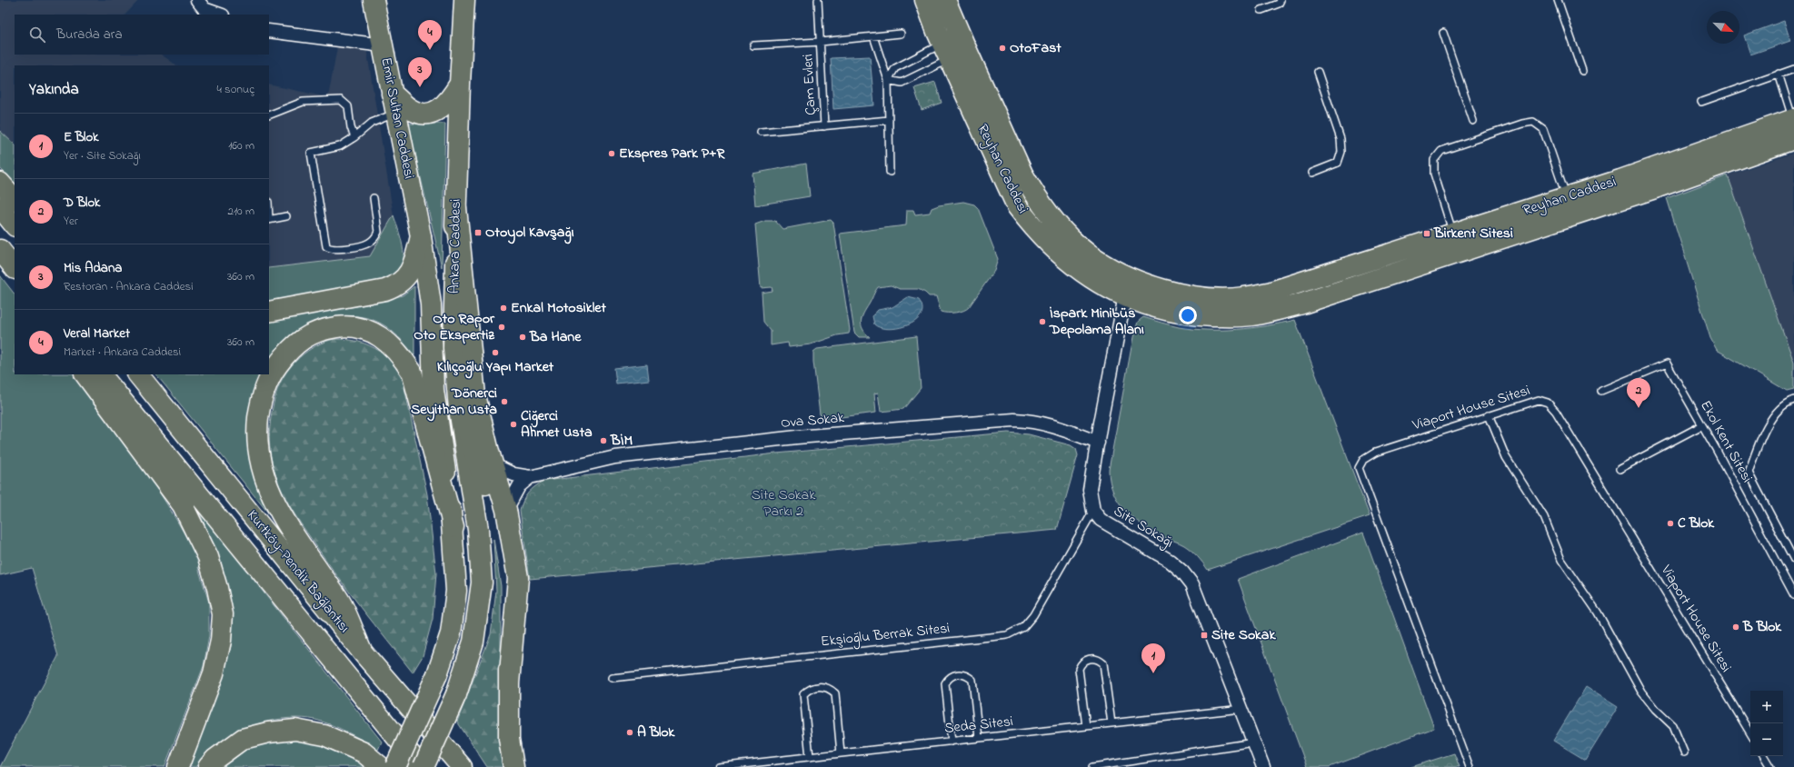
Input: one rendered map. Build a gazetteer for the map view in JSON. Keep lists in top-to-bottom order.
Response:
{
  "streets": {
    "main road": [
      "Emir Sultan Caddesi",
      "Reyhan Caddesi",
      "Ankara Caddesi",
      "Kurtköy-Pendik Bağlantısı"
    ],
    "street": ["Ova Sokak", "Site Sokağı"],
    "lane": [
      "Çam Evleri",
      "Viaport House Sitesi",
      "Ekol Kent Sitesi",
      "Ekşioğlu Berrak Sitesi",
      "Seda Sitesi"
    ]
  },
  "crossings": [
    ["Emir Sultan Caddesi", "Ankara Caddesi"],
    ["Reyhan Caddesi", "Site Sokağı"],
    ["Ova Sokak", "Site Sokağı"],
    ["Site Sokağı", "Ekşioğlu Berrak Sitesi"],
    ["Site Sokağı", "Seda Sitesi"]
  ],
  "parks": ["Site Sokak Parkı 2"],
  "places": {
    "other": [
      "OtoFast",
      "Ekspres Park P+R",
      "Enkal Motosiklet",
      "İspark Minibüs Depolama Alanı",
      "Oto Rapor Oto Ekspertiz",
      "Ba Hane",
      "Kılıçoğlu Yapı Market",
      "Dönerci Seyithan Usta",
      "Ciğerci Ahmet Usta",
      "BİM",
      "C Blok",
      "B Blok",
      "A Blok"
    ],
    "transit": ["Otoyol Kavşağı", "Birkent Sitesi", "Site Sokak"]
  },
  "north": "bottom right",
  "page": {
    "search": "Burada ara",
    "pins": [
      "4",
      "3",
      "2",
      "1"
    ],
    "heading": ["Yakında", "4 sonuç"],
    "list": [
      {
        "mark": "1",
        "name": "E Blok",
        "note": "Yer · Site Sokağı",
        "value": "160 m"
      },
      {
        "mark": "2",
        "name": "D Blok",
        "note": "Yer",
        "value": "210 m"
      },
      {
        "mark": "3",
        "name": "Mis Adana",
        "note": "Restoran · Ankara Caddesi",
        "value": "360 m"
      },
      {
        "mark": "4",
        "name": "Veral Market",
        "note": "Market · Ankara Caddesi",
        "value": "360 m"
      }
    ],
    "map_buttons": ["+", "−"]
  }
}
